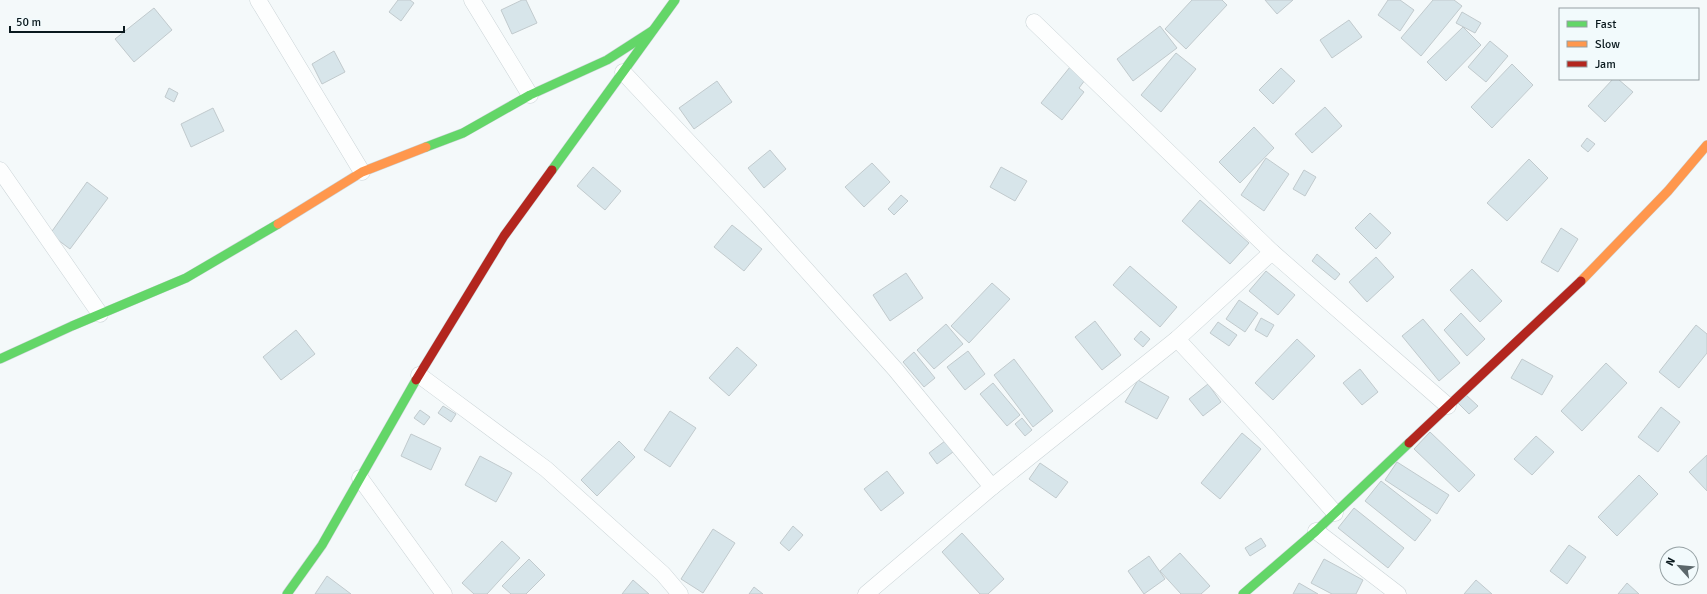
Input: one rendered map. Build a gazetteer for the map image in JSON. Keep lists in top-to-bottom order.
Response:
{
  "legend": ["Fast", "Slow", "Jam"],
  "scale_bar": "50 m",
  "north": "top left"
}
